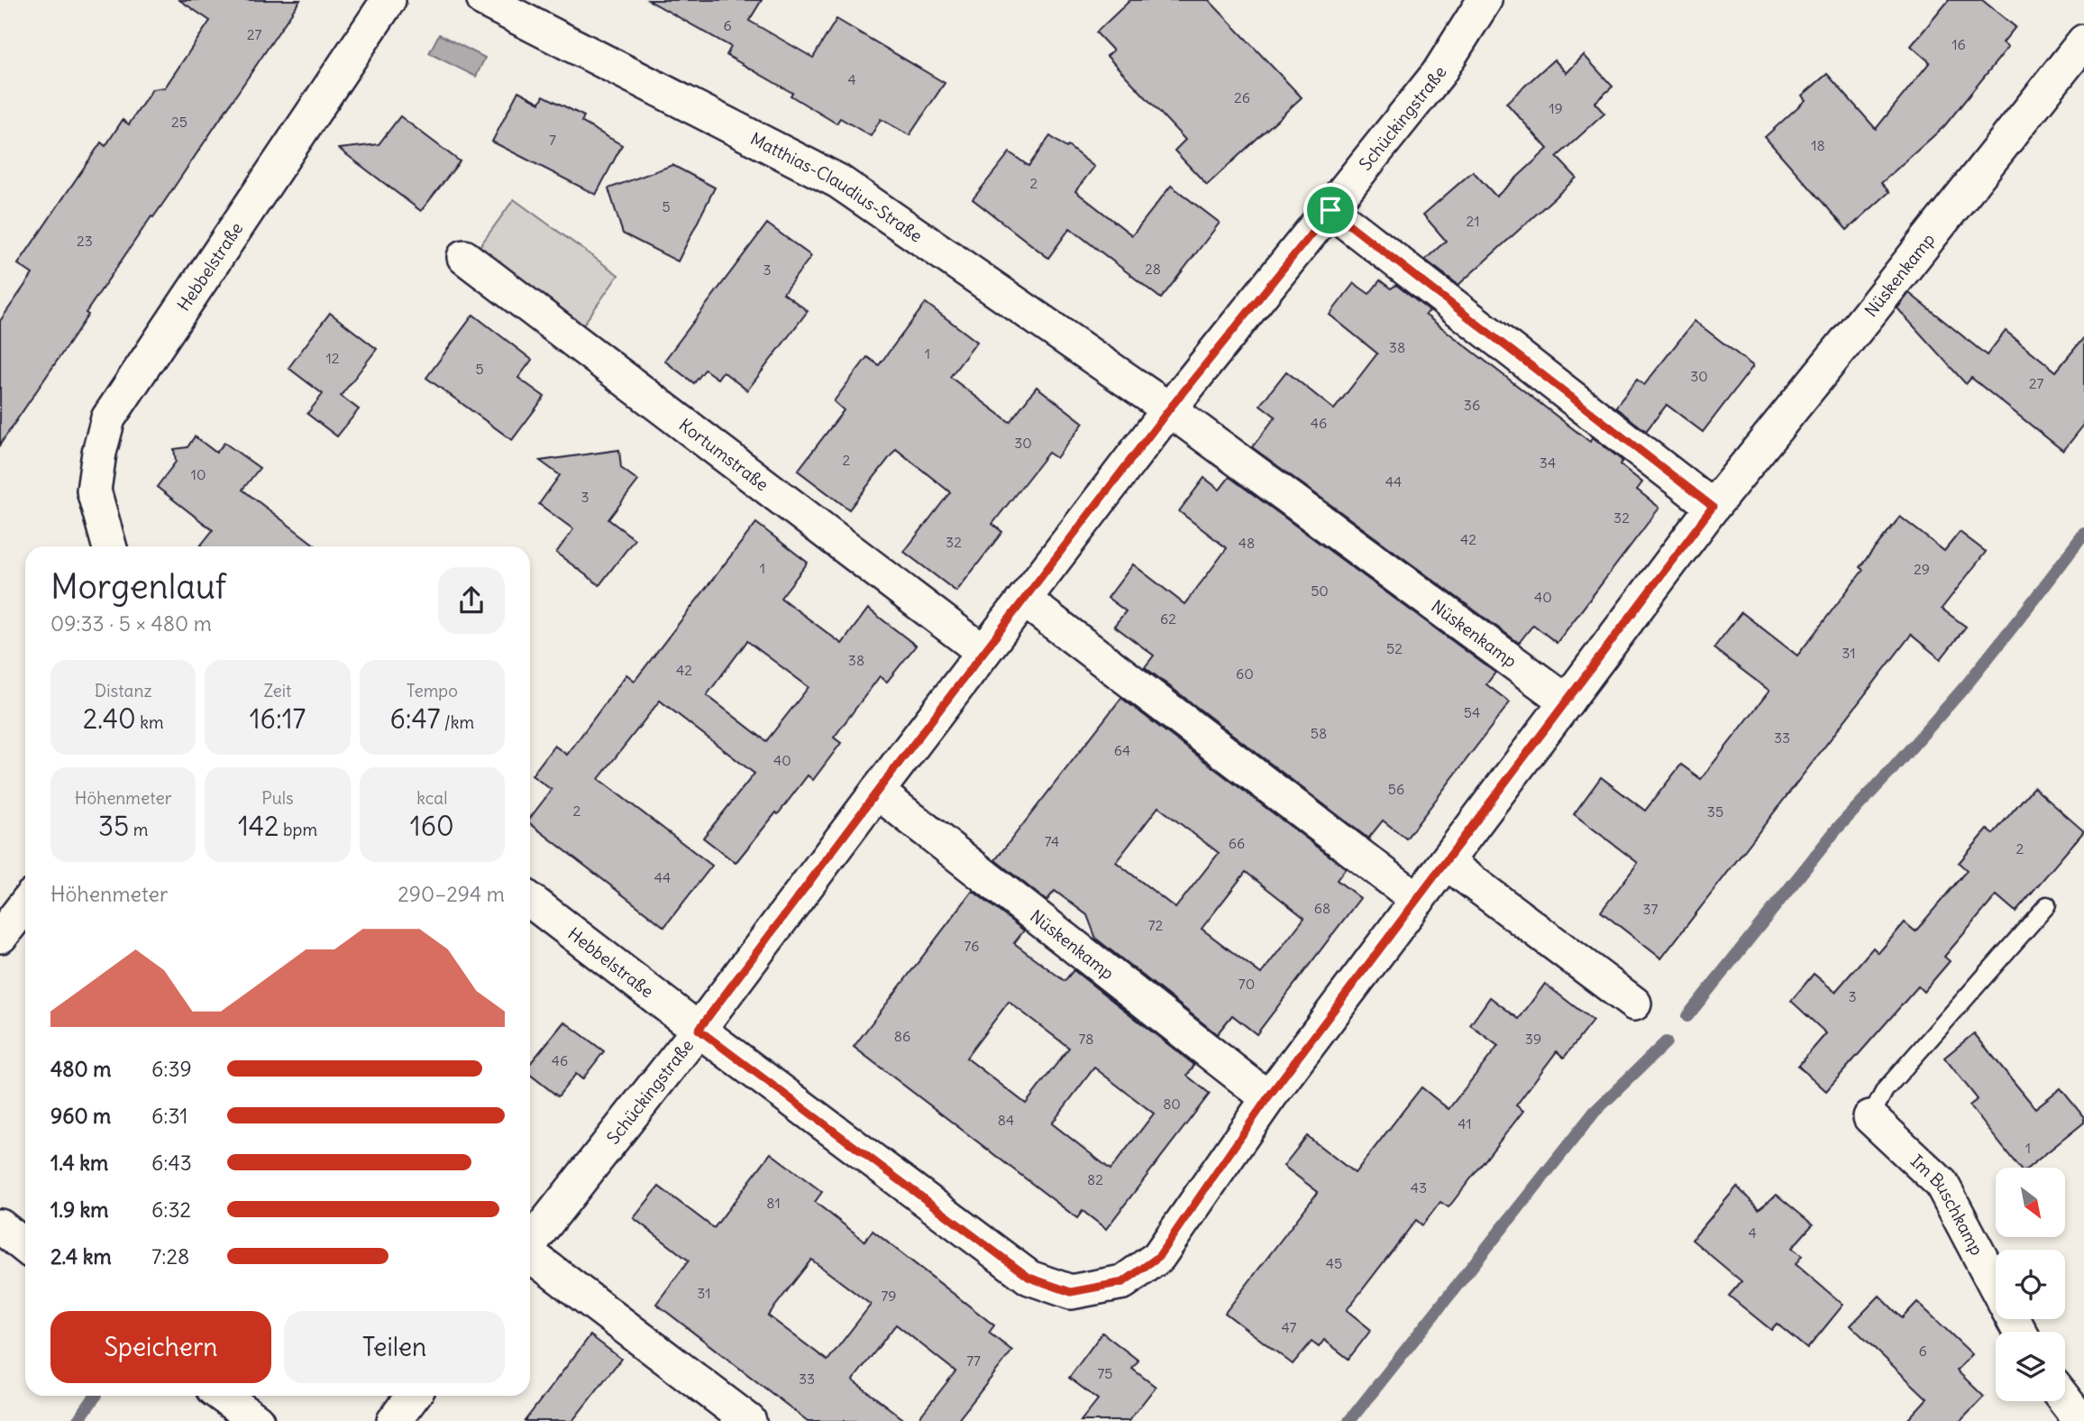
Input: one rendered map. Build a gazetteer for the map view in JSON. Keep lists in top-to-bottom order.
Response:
{
  "streets": {
    "street": [
      "Schückingstraße",
      "Matthias-Claudius-Straße",
      "Hebbelstraße",
      "Nüskenkamp",
      "Kortumstraße",
      "Im Buschkamp"
    ]
  },
  "crossings": [
    ["Schückingstraße", "Matthias-Claudius-Straße"],
    ["Schückingstraße", "Hebbelstraße"],
    ["Schückingstraße", "Nüskenkamp"],
    ["Schückingstraße", "Kortumstraße"],
    ["Matthias-Claudius-Straße", "Nüskenkamp"],
    ["Hebbelstraße", "Nüskenkamp"]
  ],
  "house_numbers": [
    "6",
    "27",
    "16",
    "4",
    "26",
    "19",
    "25",
    "7",
    "18",
    "2",
    "5",
    "21",
    "23",
    "28",
    "3",
    "38",
    "1",
    "12",
    "5",
    "30",
    "27",
    "36",
    "46",
    "30",
    "2",
    "34",
    "10",
    "44",
    "3",
    "32",
    "42",
    "32",
    "48",
    "1",
    "29",
    "50",
    "40",
    "62",
    "52",
    "31",
    "38",
    "42",
    "60",
    "54",
    "58",
    "33",
    "64",
    "40",
    "56",
    "2",
    "35",
    "74",
    "66",
    "2",
    "44",
    "68",
    "37",
    "72",
    "76",
    "70",
    "3",
    "86",
    "78",
    "39",
    "46",
    "80",
    "84",
    "41",
    "1",
    "82",
    "43",
    "81",
    "4",
    "45",
    "31",
    "79",
    "47",
    "6",
    "77",
    "75",
    "33"
  ],
  "north": "bottom right",
  "page": {
    "heading": ["Morgenlauf", "09:33 · 5 × 480 m"],
    "stats": [
      ["Distanz", "2.40 km"],
      ["Zeit", "16:17"],
      ["Tempo", "6:47 /km"],
      ["Höhenmeter", "35 m"],
      ["Puls", "142 bpm"],
      ["kcal", "160"]
    ],
    "chart": ["Höhenmeter", "290–294 m"],
    "list": [
      {
        "name": "480 m",
        "note": "6:39"
      },
      {
        "name": "960 m",
        "note": "6:31"
      },
      {
        "name": "1.4 km",
        "note": "6:43"
      },
      {
        "name": "1.9 km",
        "note": "6:32"
      },
      {
        "name": "2.4 km",
        "note": "7:28"
      }
    ],
    "buttons": ["Speichern", "Teilen"]
  }
}
